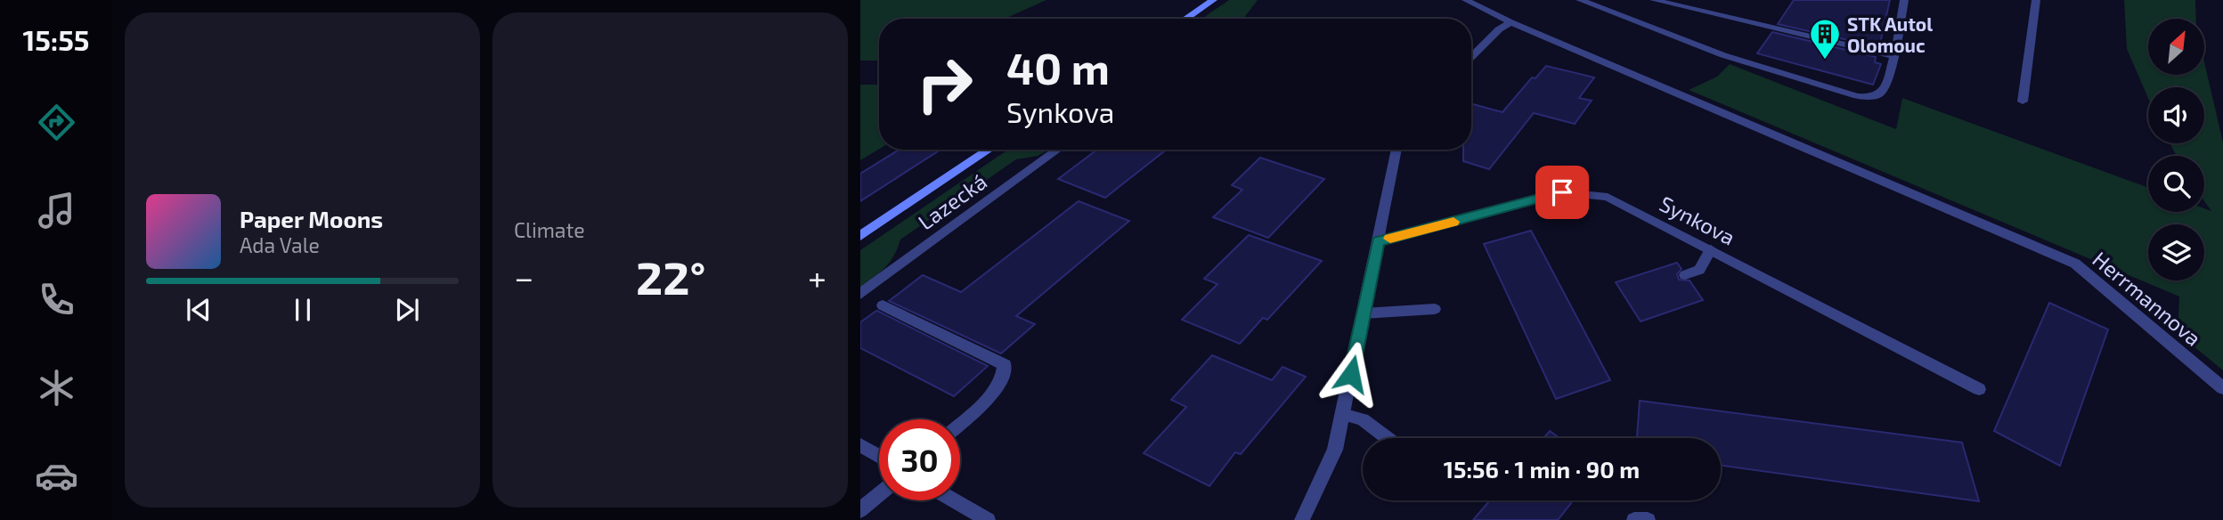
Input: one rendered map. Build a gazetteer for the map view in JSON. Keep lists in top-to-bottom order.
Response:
{
  "streets": {
    "main road": ["Lazecká"],
    "street": ["Synkova", "Herrmannova"]
  },
  "places": {
    "building": ["STK Autol Olomouc"]
  },
  "north": "top right",
  "page": {
    "tabs": "15:55",
    "tile": "Climate",
    "turn": ["40 m", "Synkova"],
    "song": ["Paper Moons", "Ada Vale"],
    "heat": ["−", "22°", "+"],
    "limit": "30",
    "trip": "15:56 · 1 min · 90 m"
  }
}
